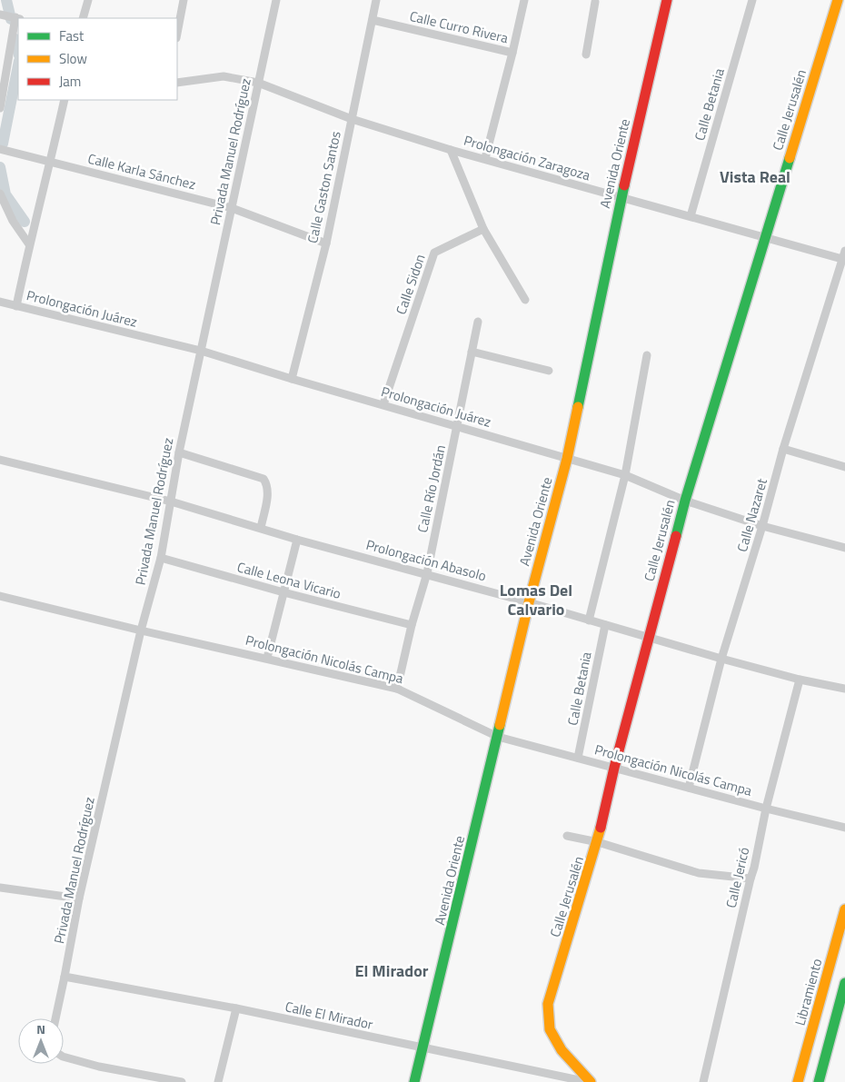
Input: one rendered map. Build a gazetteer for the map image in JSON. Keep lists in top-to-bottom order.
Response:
{
  "streets": {
    "street": [
      "Calle Curro Rivera",
      "Calle Betania",
      "Calle Jerusalén",
      "Privada Manuel Rodríguez",
      "Prolongación Zaragoza",
      "Avenida Oriente",
      "Calle Karla Sánchez",
      "Calle Gaston Santos",
      "Calle Sidon",
      "Prolongación Juárez",
      "Calle Río Jordán",
      "Calle Nazaret",
      "Prolongación Abasolo",
      "Calle Leona Vicario",
      "Prolongación Nicolás Campa",
      "Calle Jericó",
      "Libramiento",
      "Calle El Mirador"
    ]
  },
  "crossings": [
    ["Calle Curro Rivera", "Calle Gaston Santos"],
    ["Calle Betania", "Prolongación Zaragoza"],
    ["Calle Betania", "Prolongación Abasolo"],
    ["Calle Betania", "Prolongación Nicolás Campa"],
    ["Calle Jerusalén", "Prolongación Zaragoza"],
    ["Calle Jerusalén", "Prolongación Juárez"],
    ["Calle Jerusalén", "Prolongación Abasolo"],
    ["Calle Jerusalén", "Prolongación Nicolás Campa"],
    ["Calle Jerusalén", "Calle El Mirador"],
    ["Privada Manuel Rodríguez", "Prolongación Zaragoza"],
    ["Privada Manuel Rodríguez", "Calle Karla Sánchez"],
    ["Privada Manuel Rodríguez", "Prolongación Juárez"],
    ["Privada Manuel Rodríguez", "Prolongación Abasolo"],
    ["Privada Manuel Rodríguez", "Calle Leona Vicario"],
    ["Privada Manuel Rodríguez", "Prolongación Nicolás Campa"],
    ["Privada Manuel Rodríguez", "Calle El Mirador"],
    ["Prolongación Zaragoza", "Avenida Oriente"],
    ["Prolongación Zaragoza", "Calle Gaston Santos"],
    ["Prolongación Zaragoza", "Calle Nazaret"],
    ["Avenida Oriente", "Prolongación Juárez"],
    ["Avenida Oriente", "Prolongación Abasolo"],
    ["Avenida Oriente", "Prolongación Nicolás Campa"],
    ["Avenida Oriente", "Calle El Mirador"],
    ["Calle Karla Sánchez", "Calle Gaston Santos"],
    ["Calle Gaston Santos", "Prolongación Juárez"],
    ["Calle Sidon", "Prolongación Juárez"],
    ["Prolongación Juárez", "Calle Río Jordán"],
    ["Prolongación Juárez", "Calle Nazaret"],
    ["Calle Río Jordán", "Prolongación Abasolo"],
    ["Calle Río Jordán", "Calle Leona Vicario"],
    ["Calle Río Jordán", "Prolongación Nicolás Campa"],
    ["Calle Nazaret", "Prolongación Abasolo"],
    ["Calle Nazaret", "Prolongación Nicolás Campa"],
    ["Prolongación Abasolo", "Calle Jericó"],
    ["Prolongación Nicolás Campa", "Calle Jericó"]
  ],
  "districts": ["Vista Real", "Lomas Del Calvario", "El Mirador"],
  "legend": ["Fast", "Slow", "Jam"],
  "north": "top"
}
